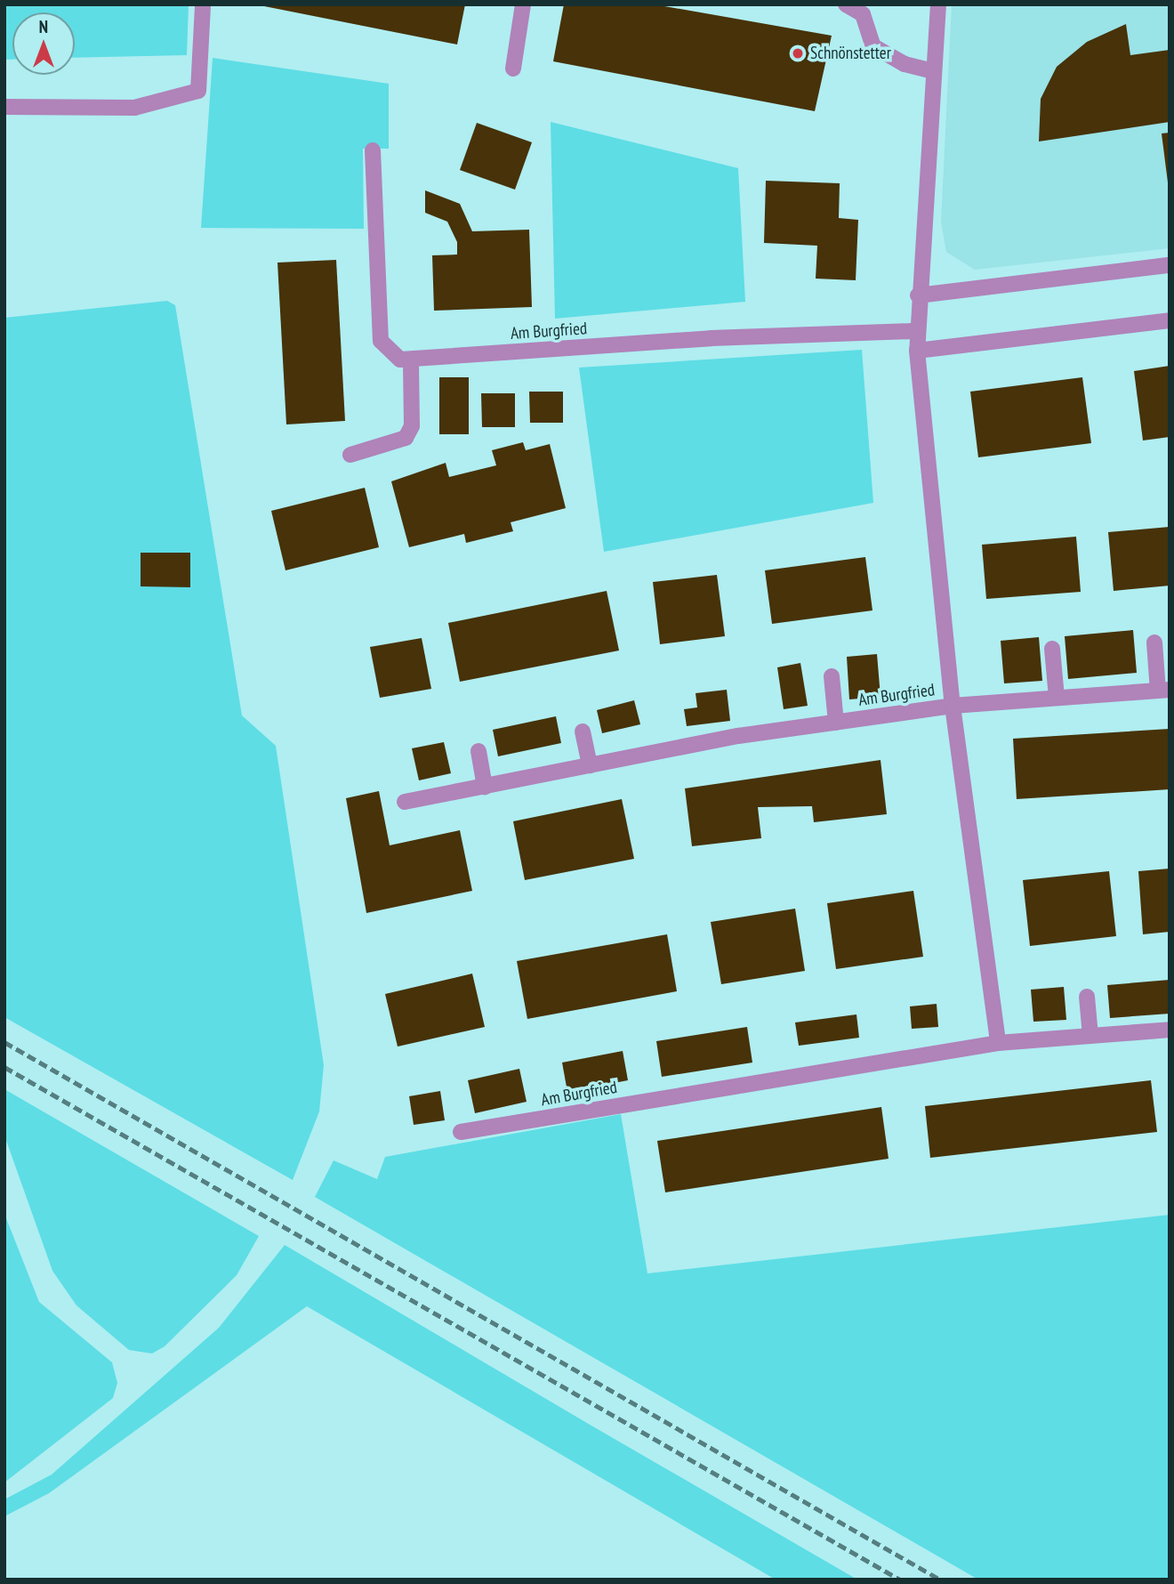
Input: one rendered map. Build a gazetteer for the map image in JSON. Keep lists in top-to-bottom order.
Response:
{
  "streets": {
    "street": ["Am Burgfried"]
  },
  "places": ["Schnönstetter"],
  "north": "top"
}
